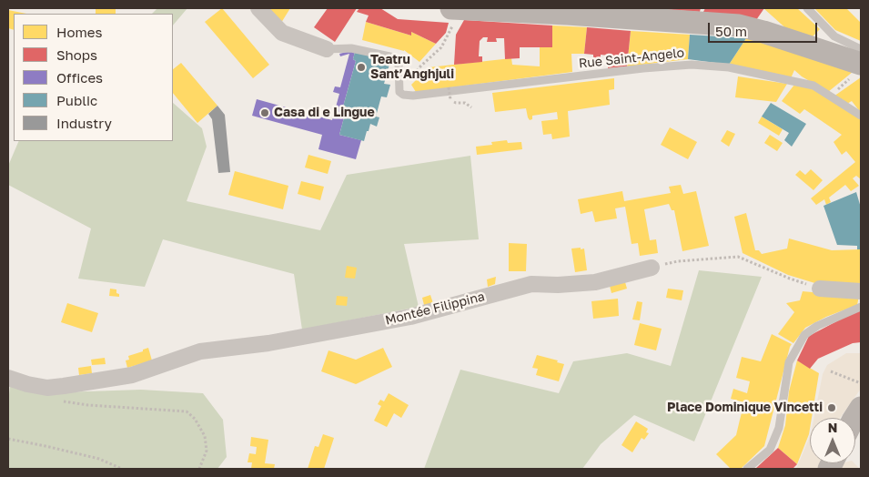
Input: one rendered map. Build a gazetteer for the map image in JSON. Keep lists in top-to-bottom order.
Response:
{
  "streets": {
    "street": ["Montée Filippina"],
    "lane": ["Rue Saint-Angelo"]
  },
  "places": ["Teatru Sant’Anghjuli", "Casa di e Lingue", "Place Dominique Vincetti"],
  "legend": [
    "Homes",
    "Shops",
    "Offices",
    "Public",
    "Industry"
  ],
  "scale_bar": "50 m",
  "north": "top"
}
